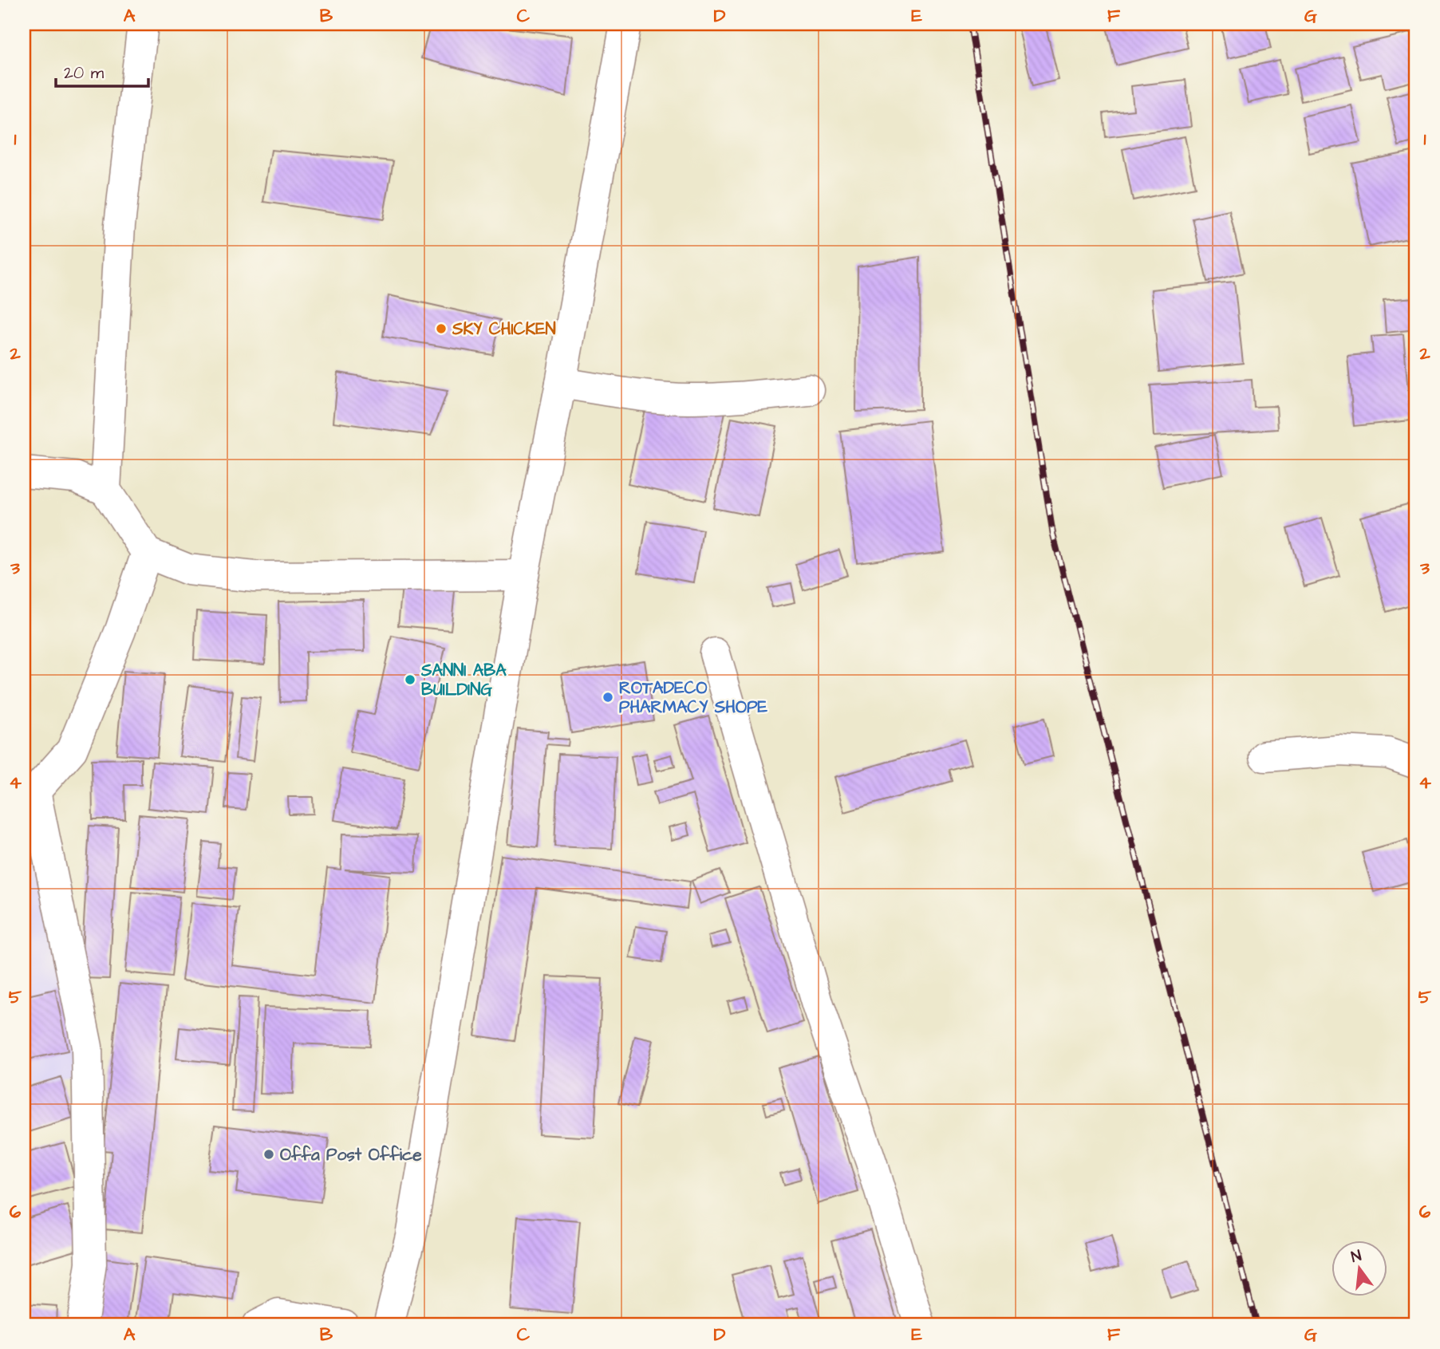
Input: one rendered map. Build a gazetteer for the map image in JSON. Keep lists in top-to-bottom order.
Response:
{
  "places": [
    "SKY CHICKEN",
    "SANNI ABA BUILDING",
    "ROTADECO PHARMACY SHOPE",
    "Offa Post Office"
  ],
  "scale_bar": "20 m",
  "north": "top",
  "grid": {
    "columns": [
      "A",
      "B",
      "C",
      "D",
      "E",
      "F",
      "G"
    ],
    "rows": [
      "1",
      "2",
      "3",
      "4",
      "5",
      "6"
    ]
  }
}
